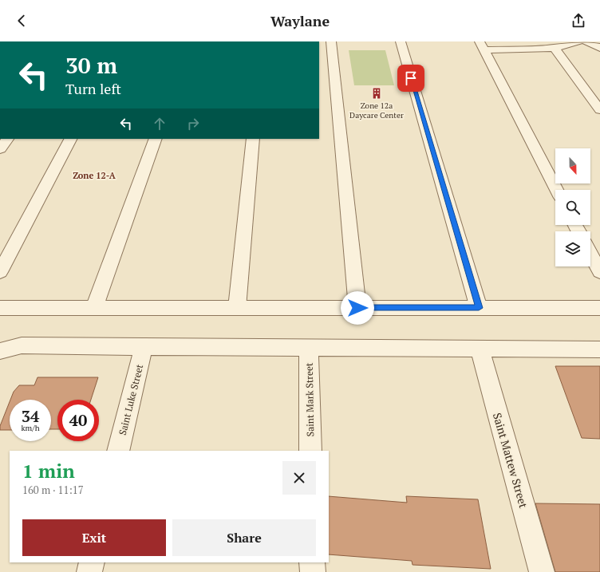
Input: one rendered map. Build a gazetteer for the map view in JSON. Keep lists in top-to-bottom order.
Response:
{
  "streets": {
    "street": ["Saint Luke Street", "Saint Mark Street", "Saint Mattew Street"]
  },
  "districts": ["Zone 12-A"],
  "places": {
    "building": ["Zone 12a Daycare Center"]
  },
  "north": "bottom",
  "page": {
    "header": "Waylane",
    "turn": ["30 m", "Turn left"],
    "speed": "34 km/h",
    "limit": "40",
    "heading": ["1 min", "160 m · 11:17"],
    "buttons": ["Exit", "Share"]
  }
}
